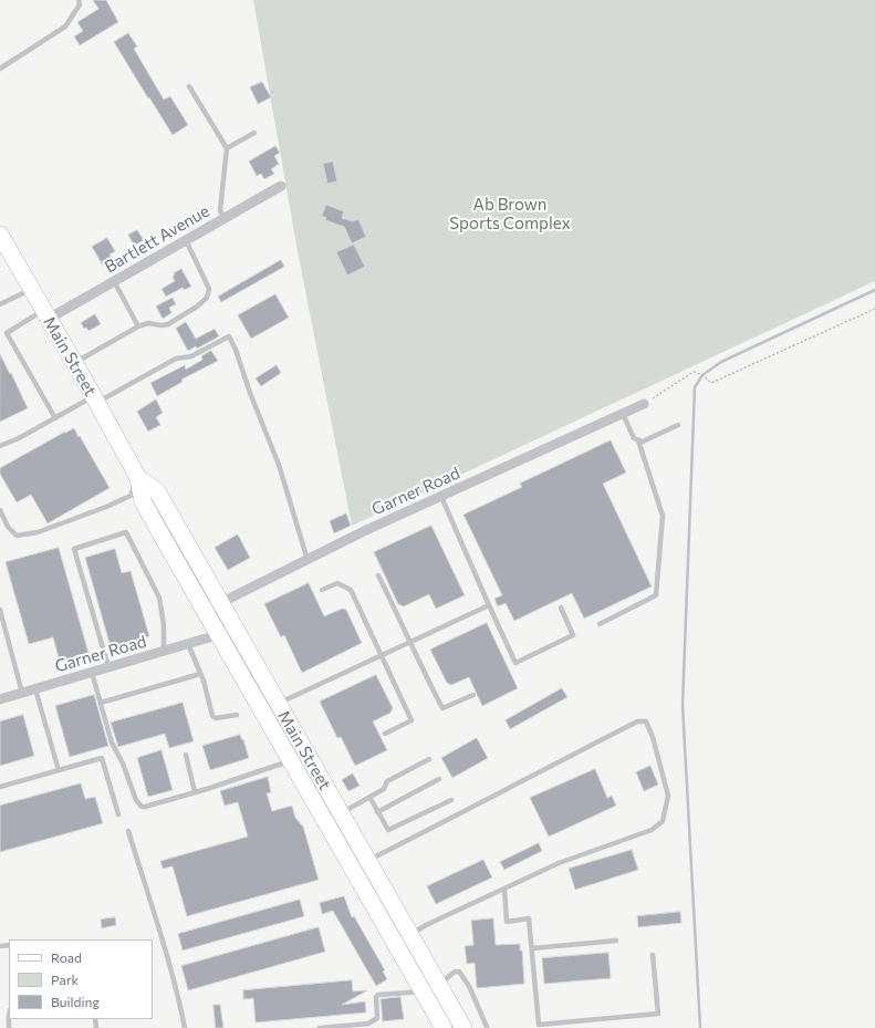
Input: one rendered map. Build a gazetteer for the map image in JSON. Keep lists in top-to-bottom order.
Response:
{
  "streets": {
    "main road": ["Main Street"],
    "street": ["Bartlett Avenue", "Garner Road"]
  },
  "crossings": [
    ["Bartlett Avenue", "Main Street"],
    ["Main Street", "Garner Road"]
  ],
  "parks": ["Ab Brown Sports Complex"],
  "legend": ["Road", "Park", "Building"]
}
